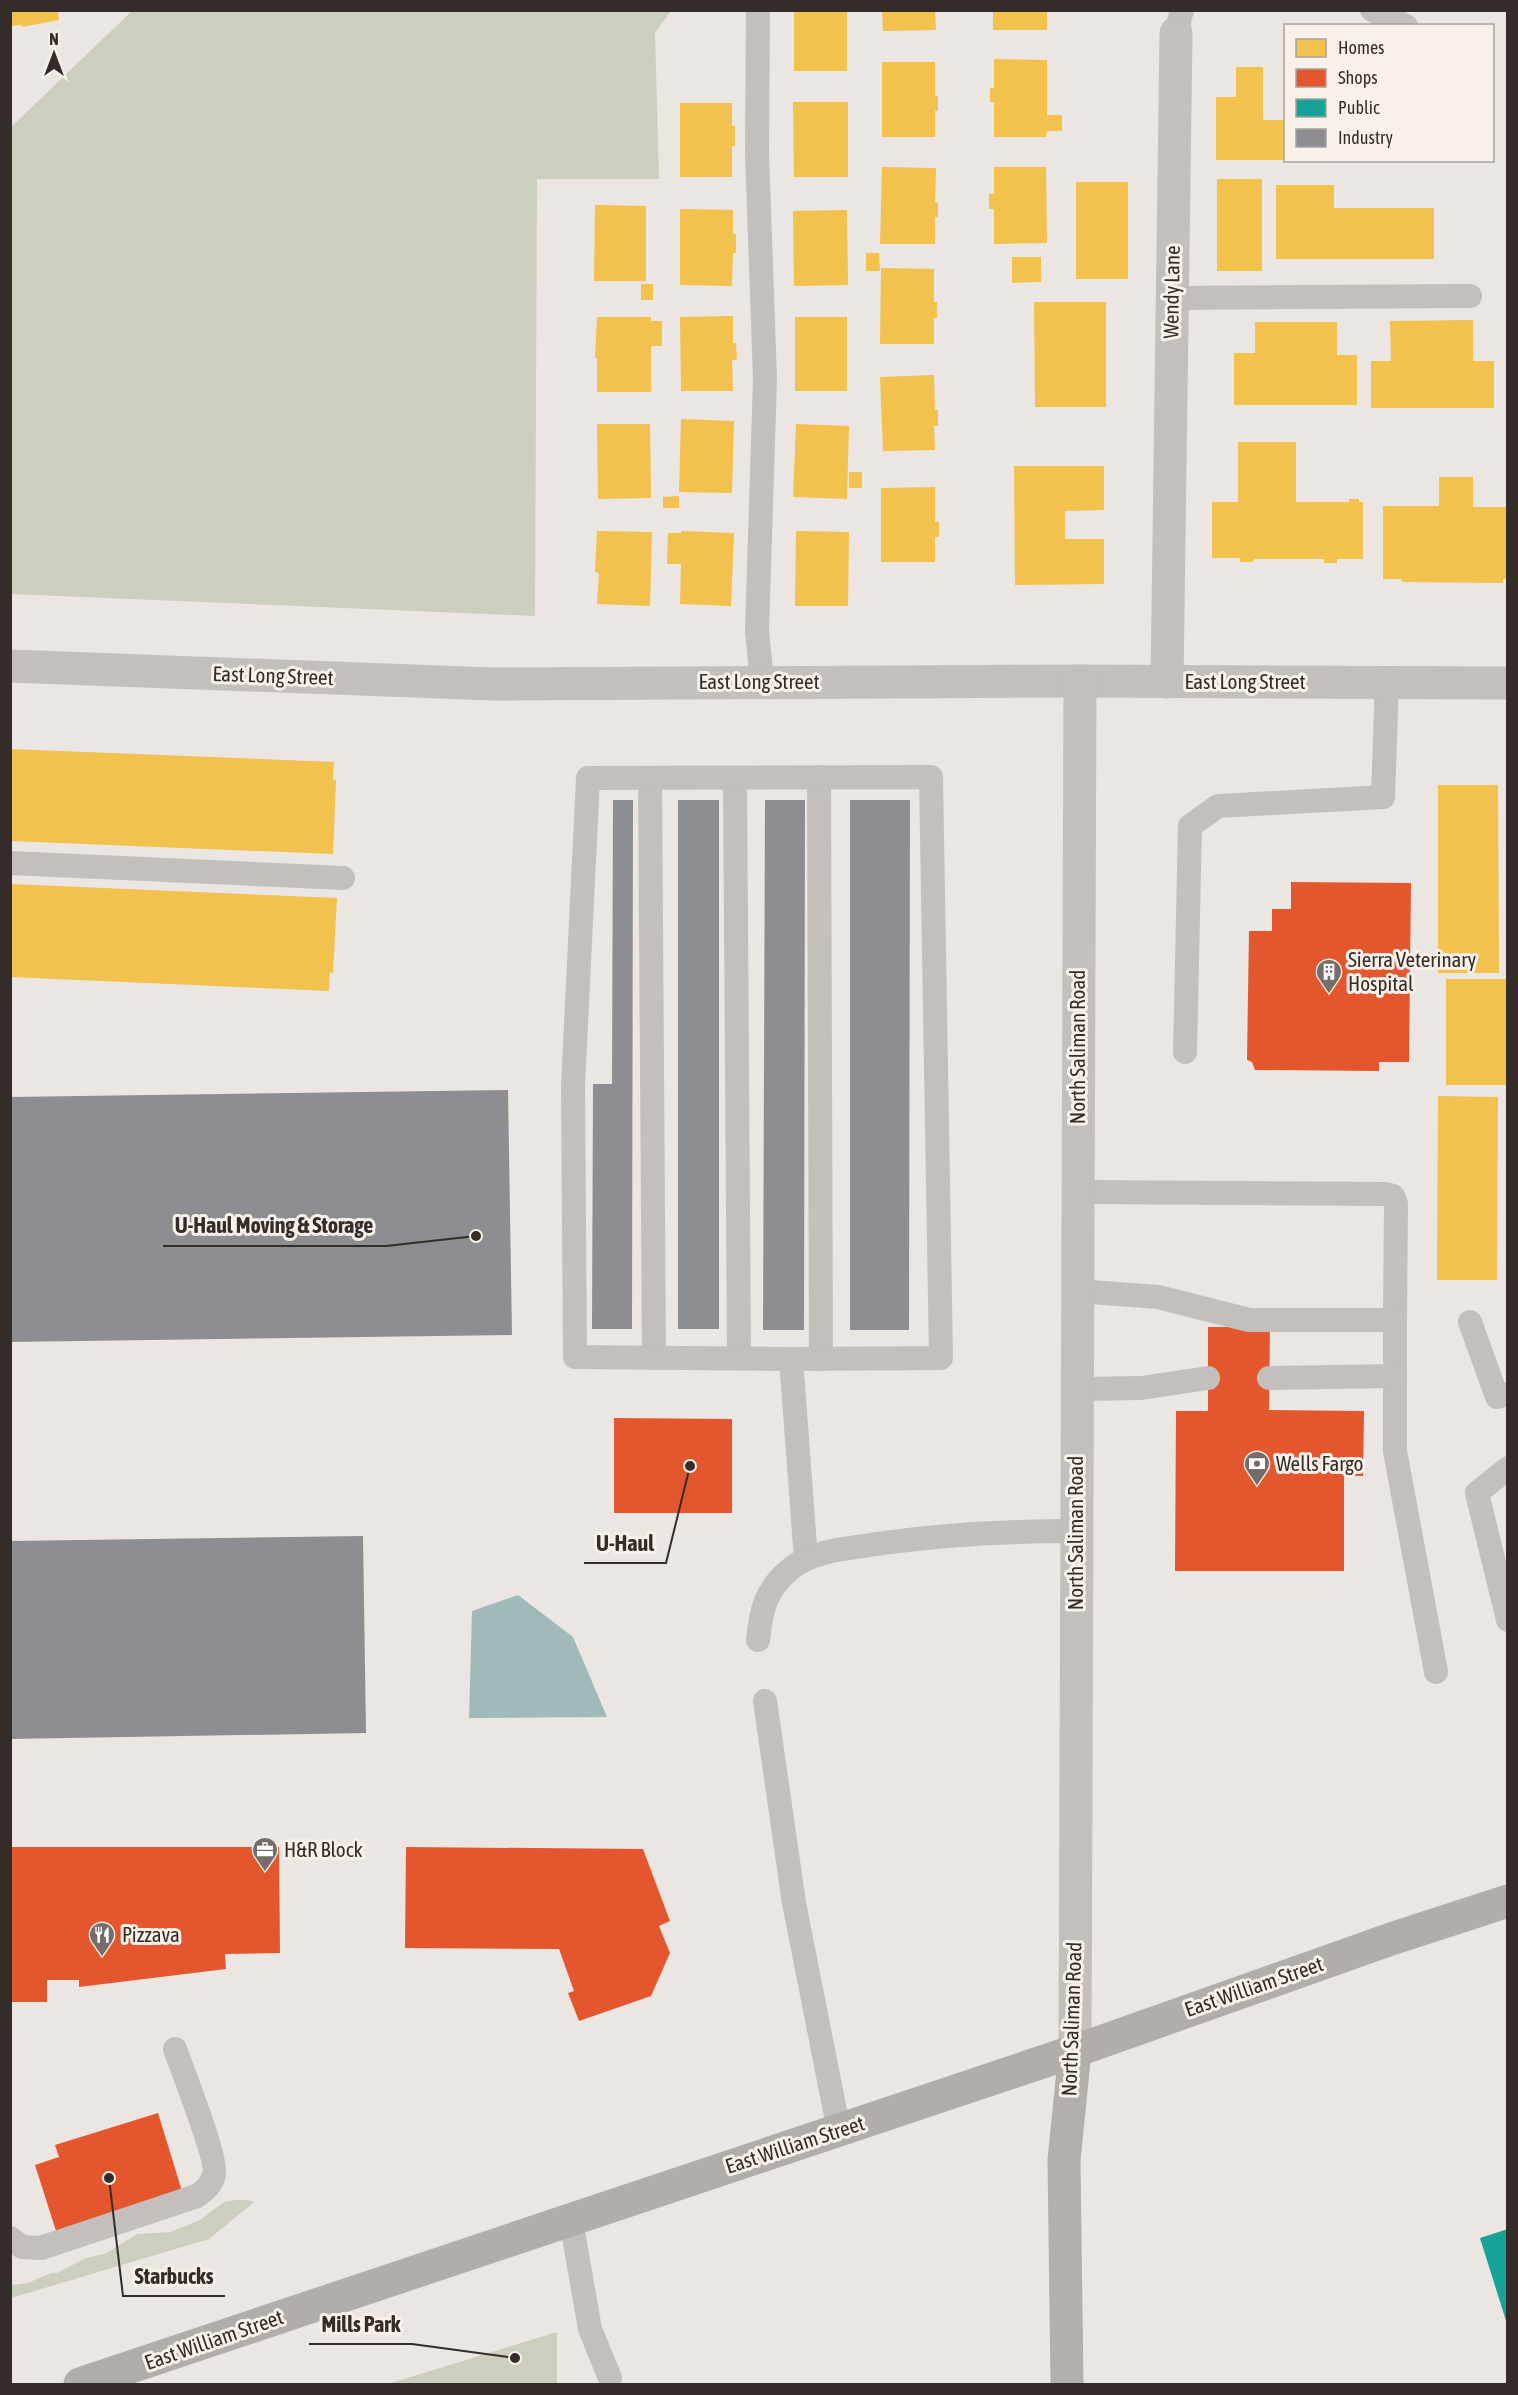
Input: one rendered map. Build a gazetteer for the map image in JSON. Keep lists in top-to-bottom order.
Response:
{
  "streets": {
    "main road": ["North Saliman Road", "East William Street"],
    "street": ["Wendy Lane", "East Long Street"]
  },
  "crossings": [
    ["Wendy Lane", "East Long Street"],
    ["East Long Street", "North Saliman Road"],
    ["North Saliman Road", "East William Street"]
  ],
  "places": {
    "building": ["Sierra Veterinary Hospital"],
    "other": [
      "U-Haul Moving & Storage",
      "U-Haul",
      "Starbucks",
      "Mills Park"
    ],
    "bank": ["Wells Fargo"],
    "office": ["H&R Block"],
    "restaurant": ["Pizzava"]
  },
  "legend": [
    "Homes",
    "Shops",
    "Public",
    "Industry"
  ],
  "north": "top"
}
